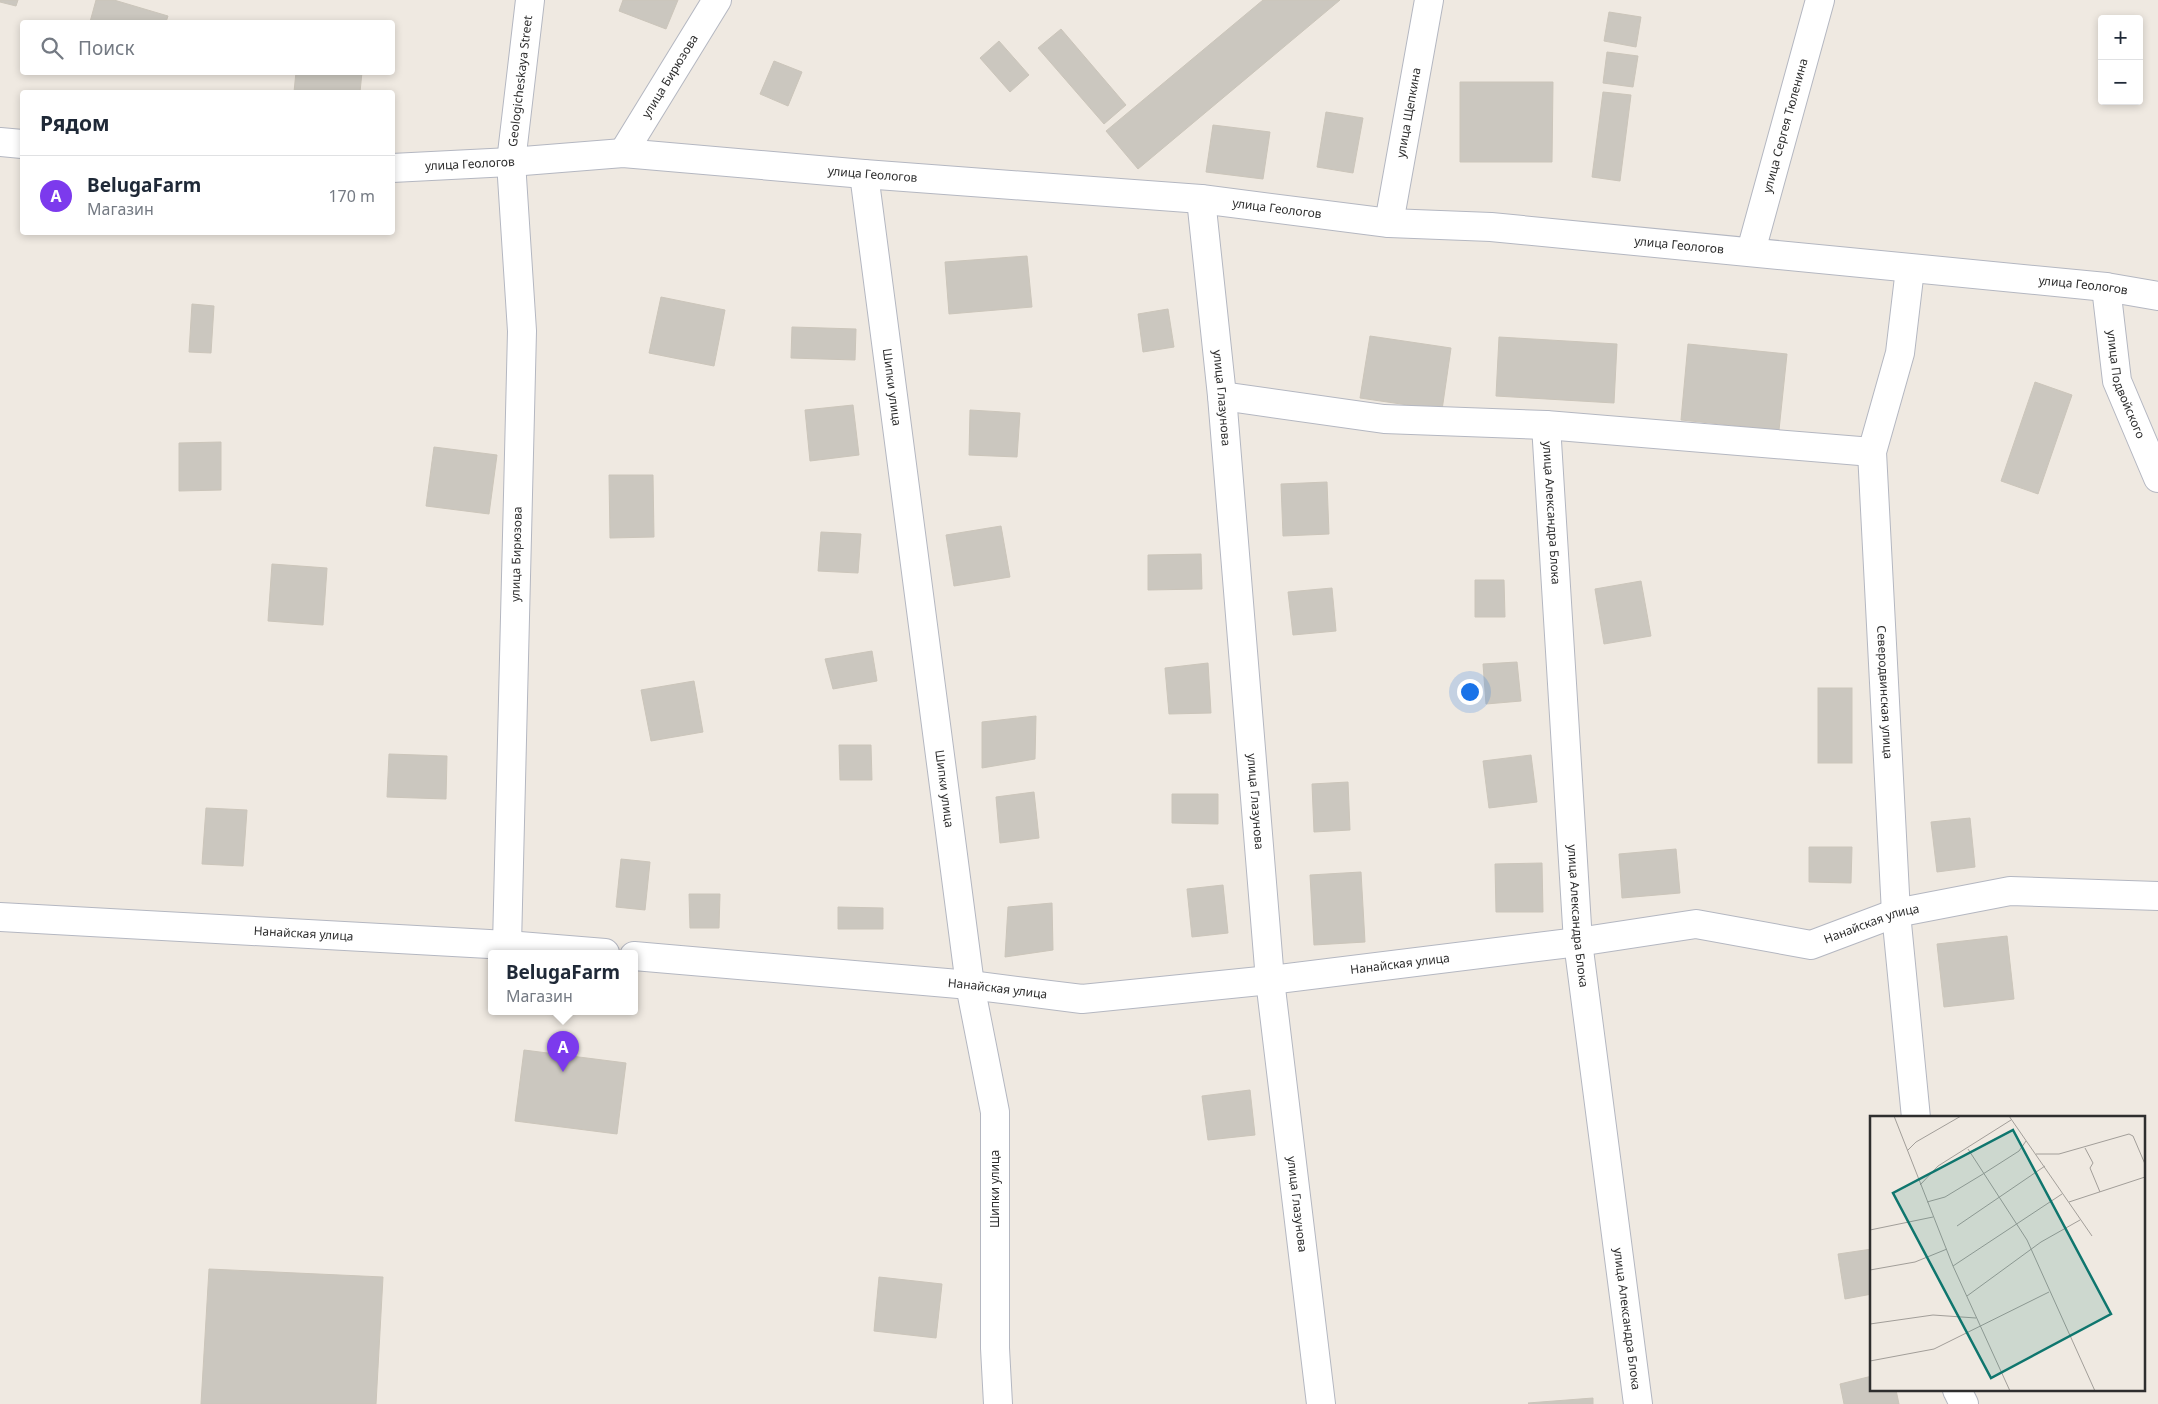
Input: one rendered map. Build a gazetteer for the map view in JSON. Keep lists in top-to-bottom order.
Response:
{
  "streets": {
    "street": [
      "улица Бирюзова",
      "Geologicheskaya Street",
      "улица Щепкина",
      "улица Сергея Тюленина",
      "улица Геологов",
      "улица Подвойского",
      "Шипки улица",
      "улица Глазунова",
      "улица Александра Блока",
      "Северодвинская улица",
      "Нанайская улица"
    ]
  },
  "crossings": [
    ["улица Бирюзова", "Geologicheskaya Street"],
    ["улица Бирюзова", "улица Геологов"],
    ["улица Бирюзова", "Нанайская улица"],
    ["Geologicheskaya Street", "улица Геологов"],
    ["улица Щепкина", "улица Геологов"],
    ["улица Сергея Тюленина", "улица Геологов"],
    ["улица Геологов", "улица Подвойского"],
    ["улица Геологов", "Шипки улица"],
    ["улица Геологов", "улица Глазунова"],
    ["улица Геологов", "Северодвинская улица"],
    ["Шипки улица", "Нанайская улица"],
    ["улица Глазунова", "Нанайская улица"],
    ["улица Александра Блока", "Нанайская улица"],
    ["Северодвинская улица", "Нанайская улица"]
  ],
  "page": {
    "map_buttons": ["+", "−"],
    "search": "Поиск",
    "heading": "Рядом",
    "list": [
      {
        "mark": "A",
        "name": "BelugaFarm",
        "note": "Магазин",
        "value": "170 m"
      }
    ],
    "popup": ["BelugaFarm", "Магазин"],
    "pins": "A"
  }
}
